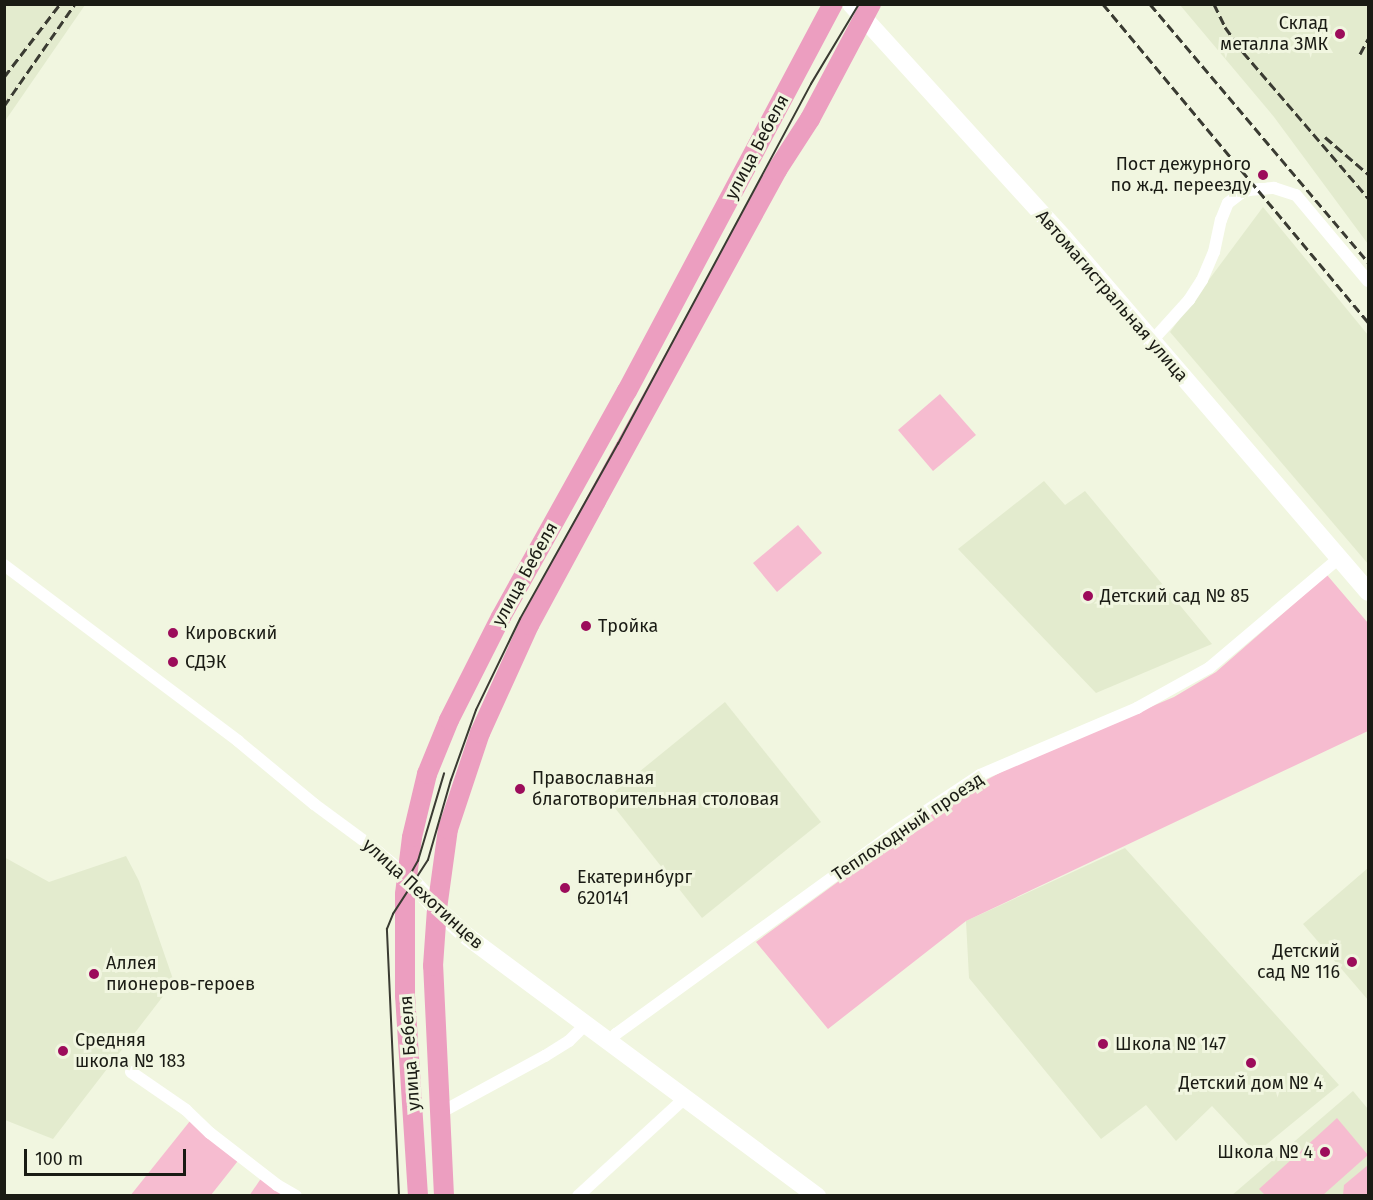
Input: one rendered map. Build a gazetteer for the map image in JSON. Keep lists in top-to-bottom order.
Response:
{
  "streets": {
    "main road": ["улица Бебеля", "Автомагистральная улица", "улица Пехотинцев"],
    "street": ["Теплоходный проезд"]
  },
  "crossings": [
    ["улица Бебеля", "Автомагистральная улица"],
    ["улица Бебеля", "улица Пехотинцев"],
    ["Автомагистральная улица", "Теплоходный проезд"],
    ["Теплоходный проезд", "улица Пехотинцев"]
  ],
  "places": [
    "Склад металла ЗМК",
    "Пост дежурного по ж.д. переезду",
    "Детский сад № 85",
    "Тройка",
    "Кировский",
    "СДЭК",
    "Православная благотворительная столовая",
    "Екатеринбург 620141",
    "Детский сад № 116",
    "Аллея пионеров-героев",
    "Школа № 147",
    "Средняя школа № 183",
    "Детский дом № 4",
    "Школа № 4"
  ],
  "scale_bar": "100 m"
}
